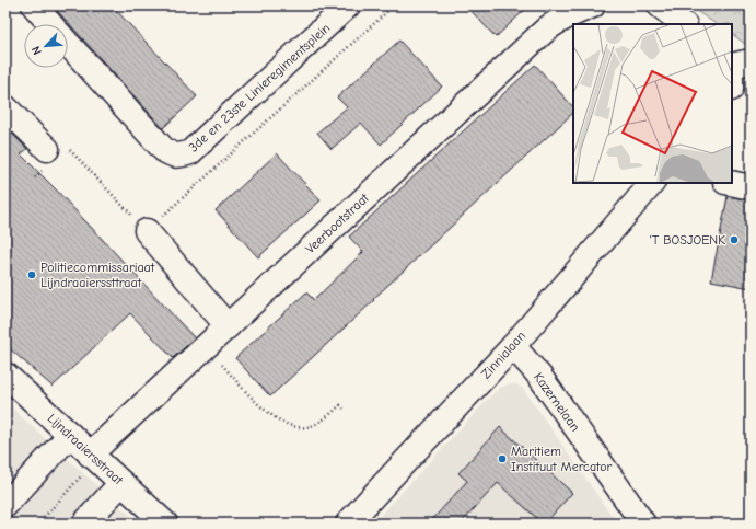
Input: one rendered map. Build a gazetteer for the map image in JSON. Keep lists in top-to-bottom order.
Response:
{
  "streets": {
    "street": [
      "3de en 23ste Linieregimentsplein",
      "Veerbootstraat",
      "Zinnialaan",
      "Kazernelaan",
      "Lijndraaiersstraat"
    ]
  },
  "crossings": [
    ["Veerbootstraat", "Lijndraaiersstraat"],
    ["Zinnialaan", "Kazernelaan"]
  ],
  "places": ["'T BOSJOENK", "Politiecommissariaat Lijndraaierssttraat", "Maritiem Instituut Mercator"],
  "north": "bottom left"
}
